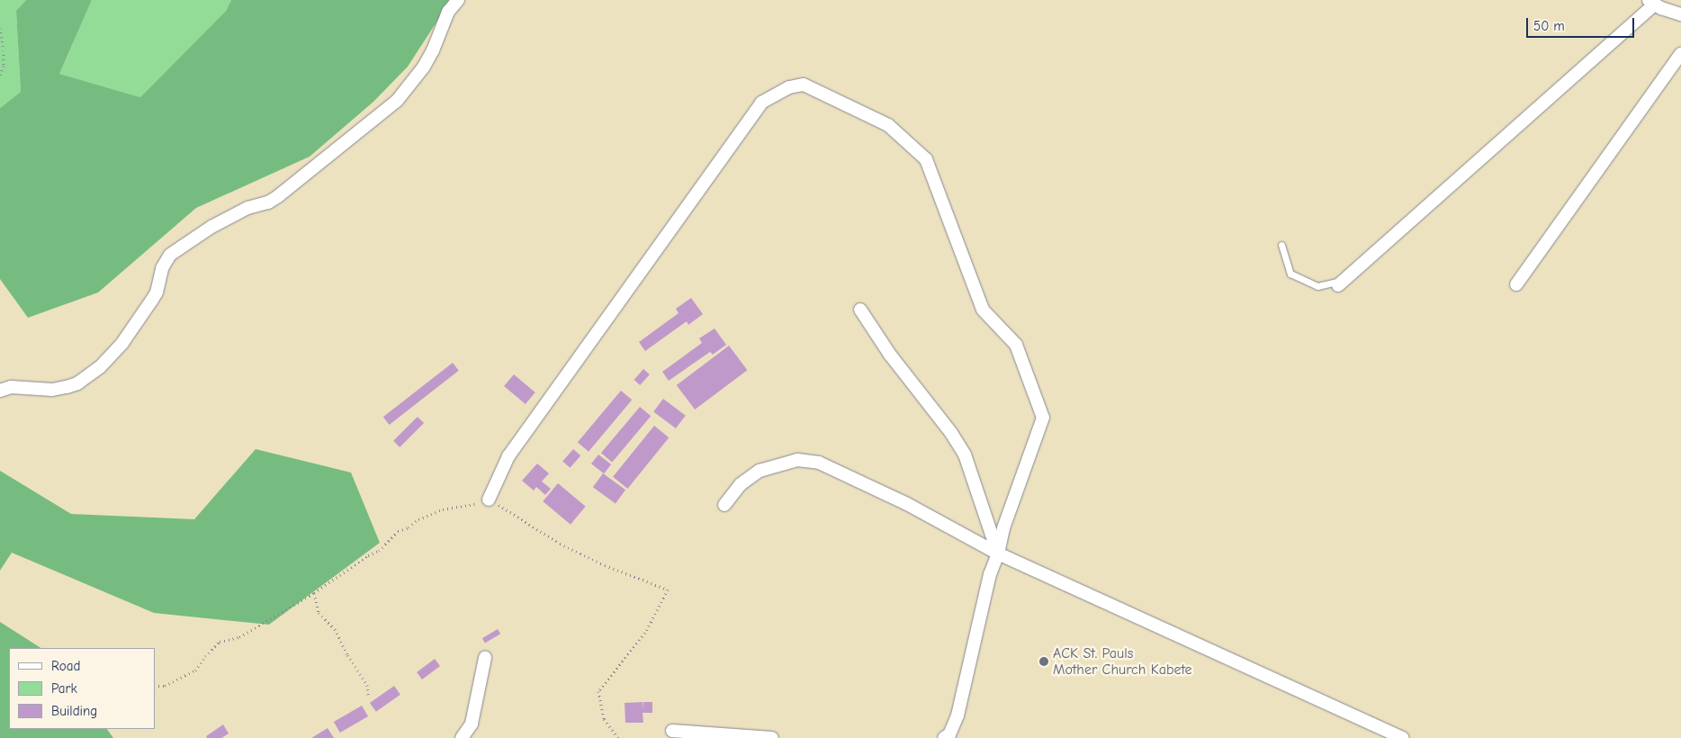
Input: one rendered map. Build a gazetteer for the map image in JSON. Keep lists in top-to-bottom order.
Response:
{
  "places": ["ACK St. Pauls Mother Church Kabete"],
  "legend": ["Road", "Park", "Building"],
  "scale_bar": "50 m"
}
